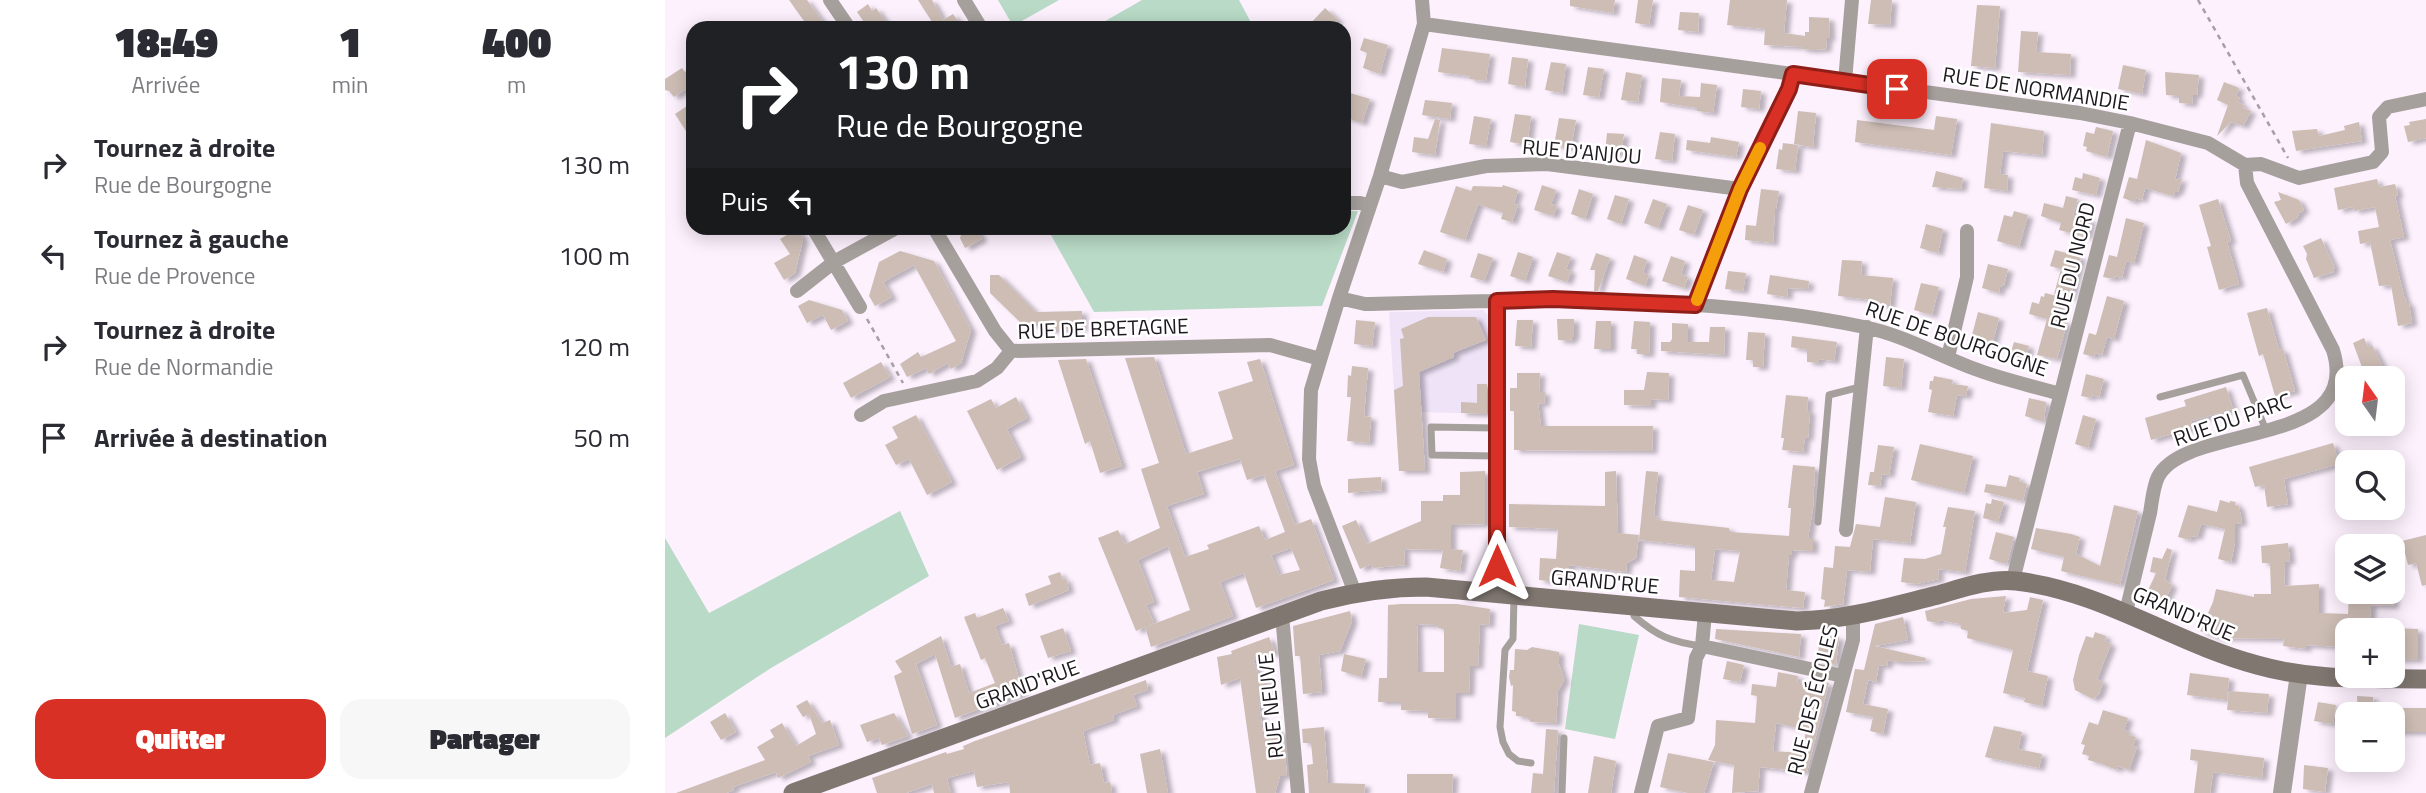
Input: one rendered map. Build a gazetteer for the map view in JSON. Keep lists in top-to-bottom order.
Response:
{
  "streets": {
    "main road": ["GRAND'RUE"],
    "street": [
      "RUE DE NORMANDIE",
      "RUE D'ANJOU",
      "RUE DU NORD",
      "RUE DE BRETAGNE",
      "RUE DE BOURGOGNE",
      "RUE DU PARC",
      "RUE DES ÉCOLES",
      "RUE NEUVE"
    ]
  },
  "crossings": [
    ["RUE DE NORMANDIE", "RUE DU NORD"],
    ["RUE DE NORMANDIE", "RUE DU PARC"],
    ["RUE DU NORD", "RUE DE BOURGOGNE"],
    ["RUE DU NORD", "GRAND'RUE"],
    ["RUE DU PARC", "GRAND'RUE"],
    ["GRAND'RUE", "RUE DES ÉCOLES"],
    ["GRAND'RUE", "RUE NEUVE"]
  ],
  "north": "top",
  "page": {
    "eta": [
      "18:49",
      "Arrivée",
      "1",
      "min",
      "400",
      "m"
    ],
    "turn": ["130 m", "Rue de Bourgogne"],
    "list": [
      {
        "name": "Tournez à droite",
        "note": "Rue de Bourgogne",
        "value": "130 m"
      },
      {
        "name": "Tournez à gauche",
        "note": "Rue de Provence",
        "value": "100 m"
      },
      {
        "name": "Tournez à droite",
        "note": "Rue de Normandie",
        "value": "120 m"
      },
      {
        "name": "Arrivée à destination",
        "value": "50 m"
      }
    ],
    "then": "Puis",
    "map_buttons": ["+", "−"],
    "buttons": ["Quitter", "Partager"]
  }
}
